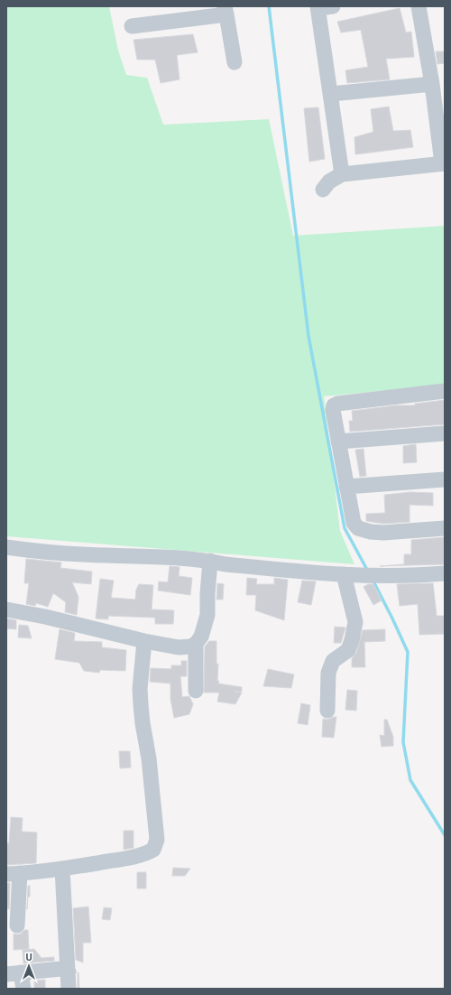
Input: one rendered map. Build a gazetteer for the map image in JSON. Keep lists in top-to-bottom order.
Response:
{
  "north": "top"
}
